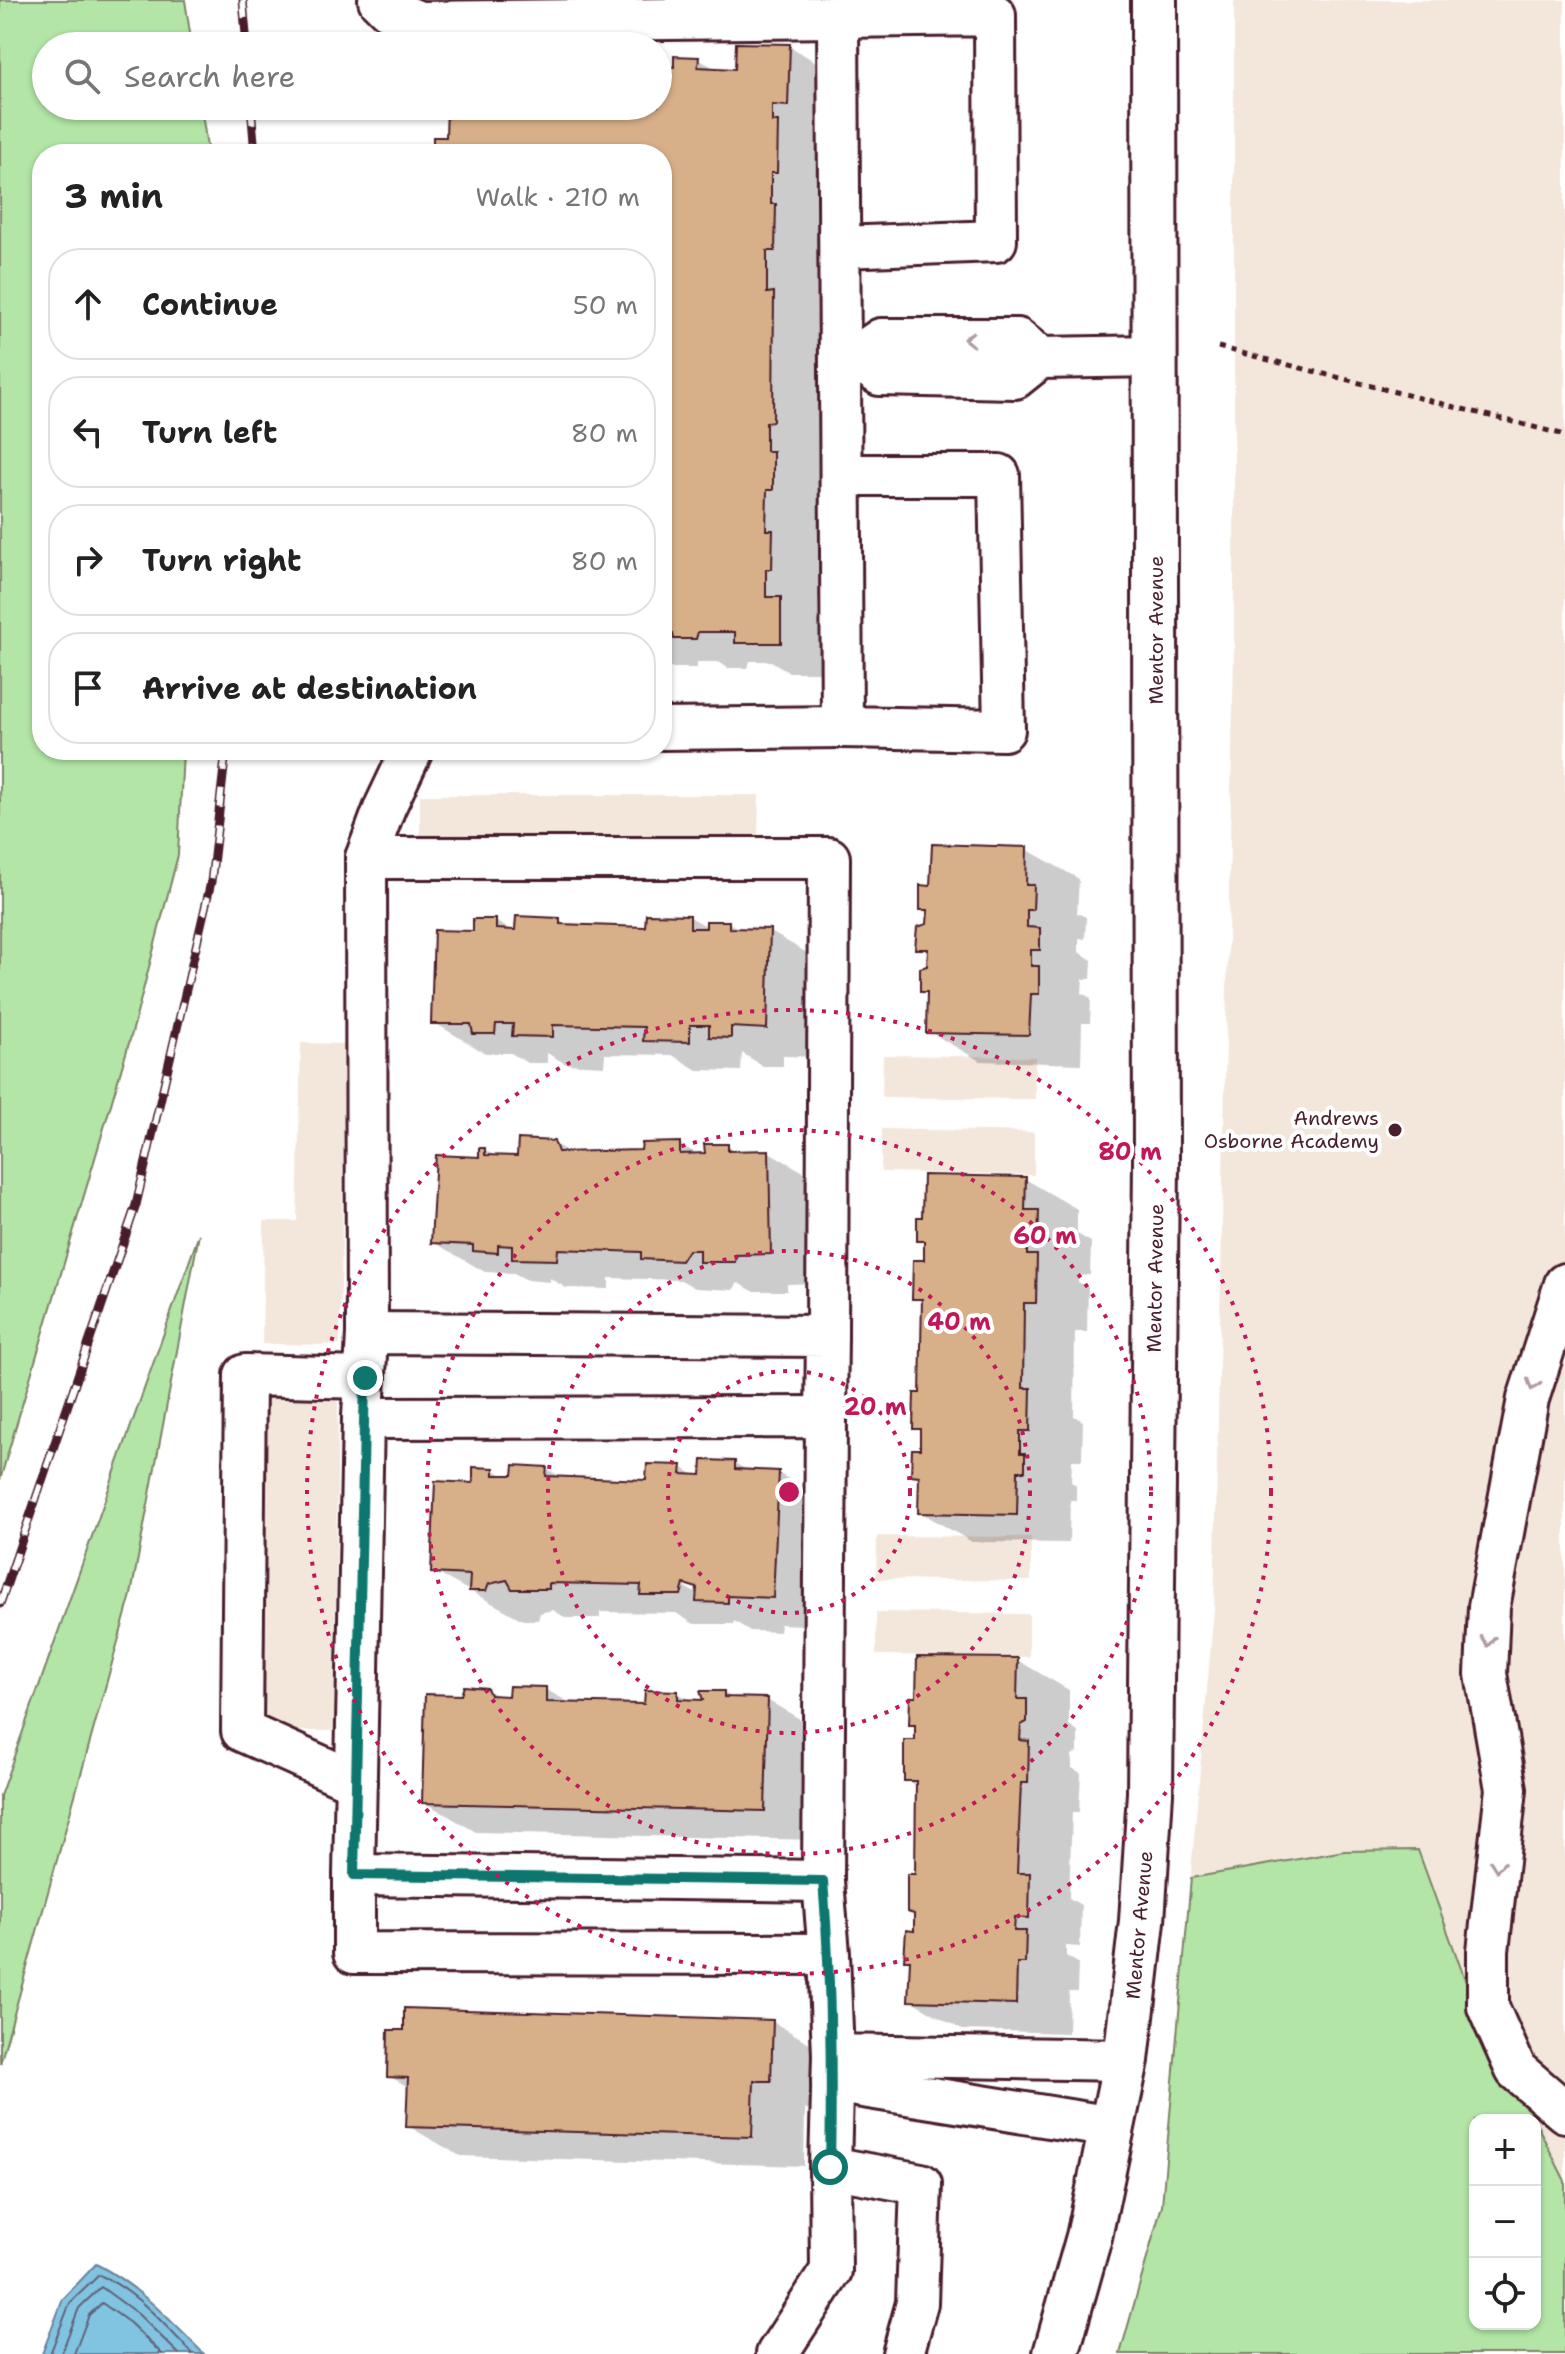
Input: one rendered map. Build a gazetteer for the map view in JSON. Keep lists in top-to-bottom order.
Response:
{
  "streets": {
    "main road": ["Mentor Avenue"]
  },
  "places": ["Andrews Osborne Academy"],
  "page": {
    "search": "Search here",
    "heading": ["3 min", "Walk · 210 m"],
    "list": [
      ["Continue", "50 m"],
      ["Turn left", "80 m"],
      ["Turn right", "80 m"],
      "Arrive at destination"
    ],
    "map_buttons": ["+", "−"]
  },
  "rings": [
    "80 m",
    "60 m",
    "40 m",
    "20 m"
  ]
}
